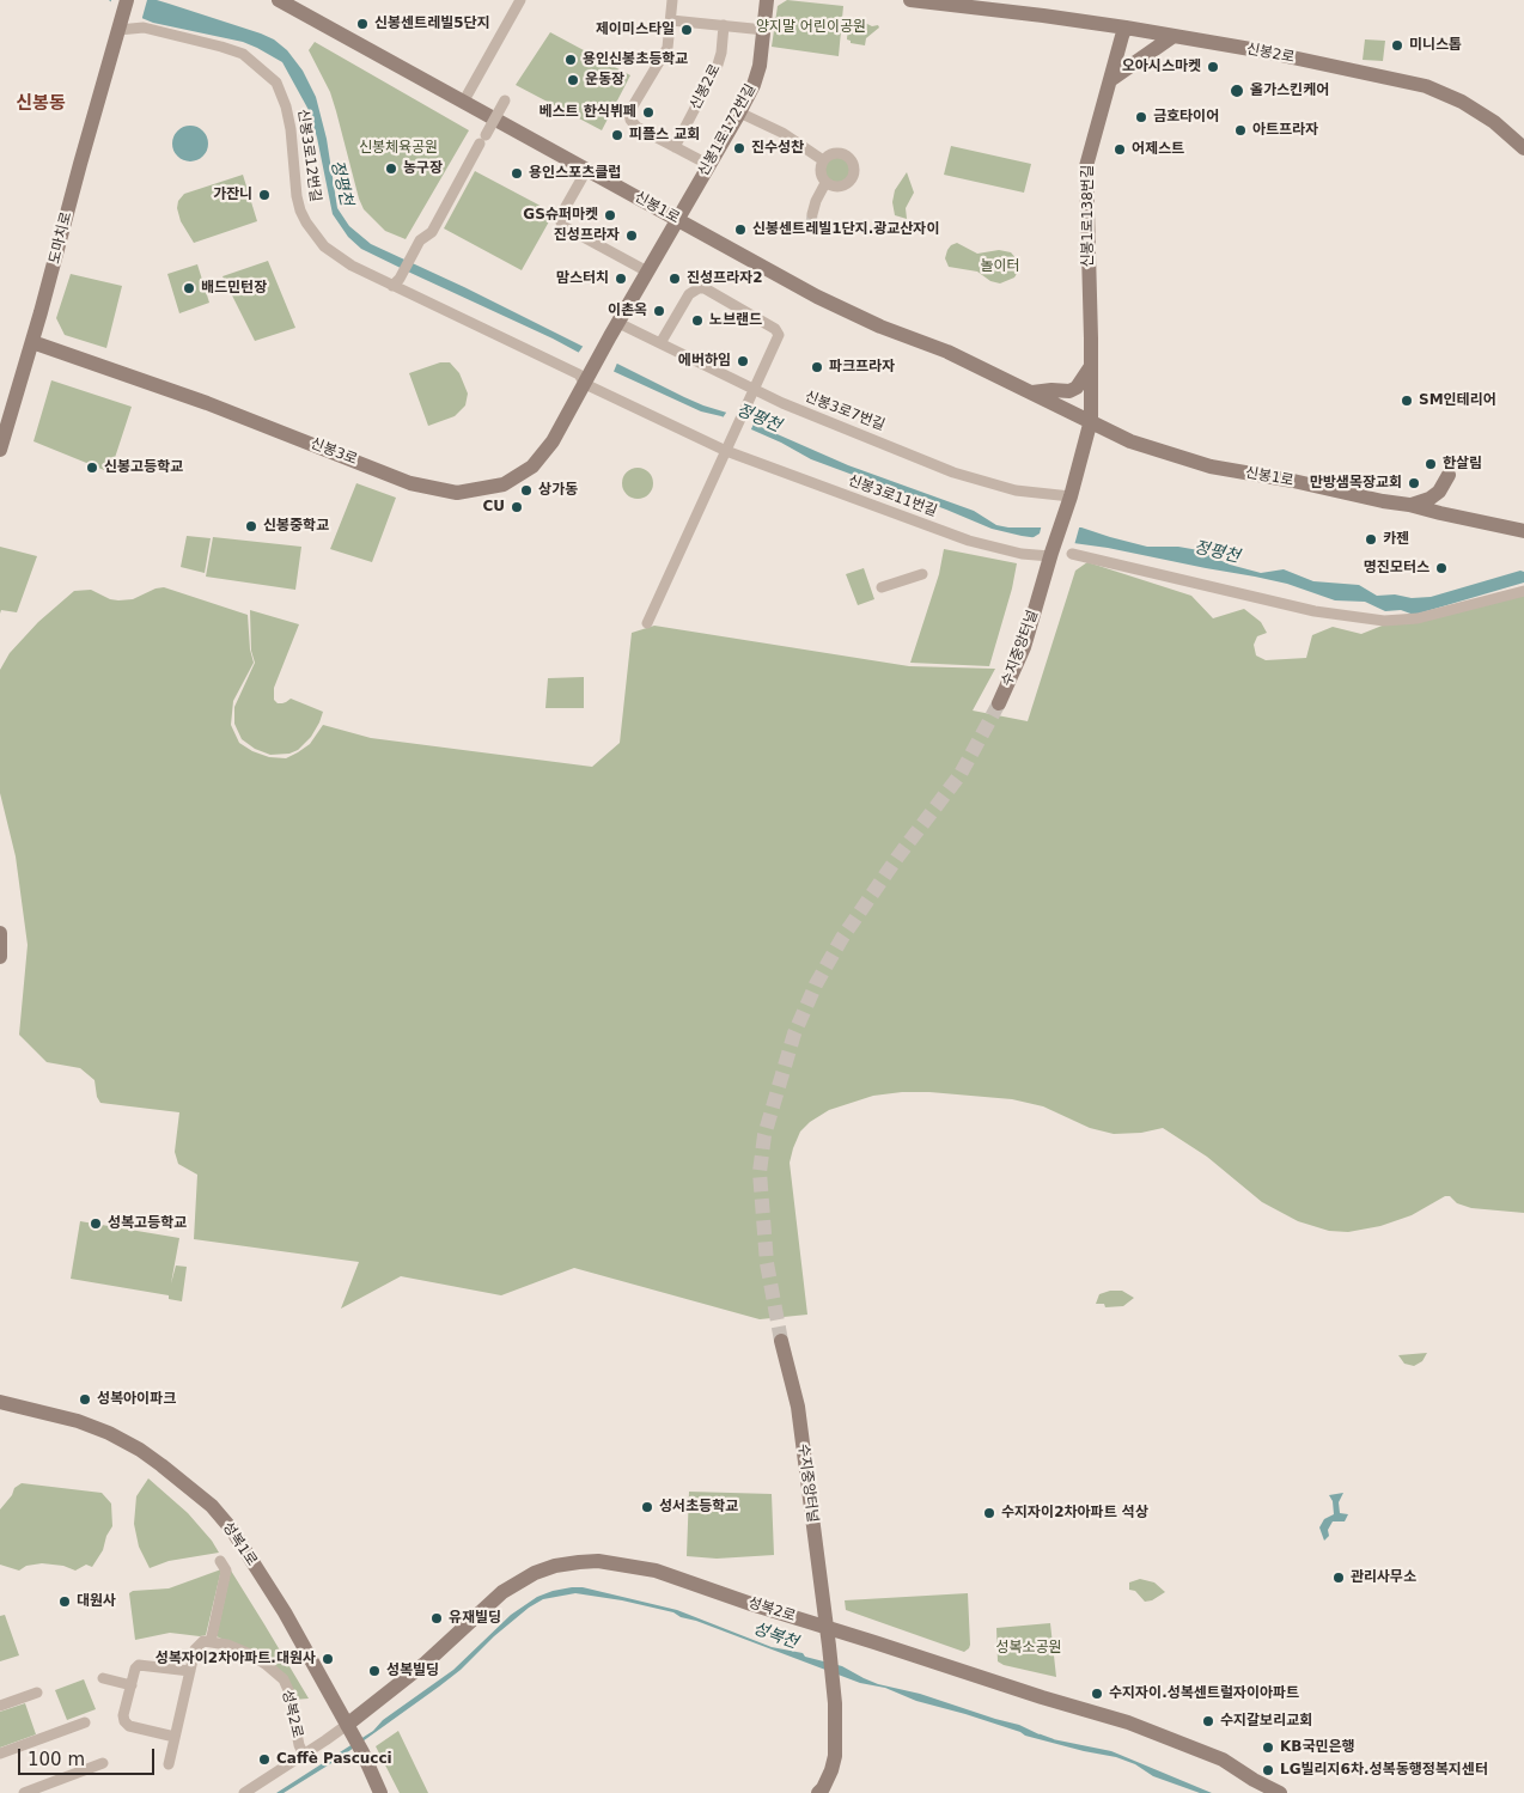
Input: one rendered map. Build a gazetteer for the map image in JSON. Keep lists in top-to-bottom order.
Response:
{
  "streets": {
    "street": [
      "신봉2로",
      "신봉1로172번길",
      "신봉3로12번길",
      "신봉1로",
      "신봉1로138번길",
      "도마치로",
      "신봉3로7번길",
      "신봉3로",
      "신봉3로11번길",
      "수지중앙터널",
      "성복1로",
      "성복2로"
    ]
  },
  "crossings": [
    ["신봉2로", "신봉1로138번길"],
    ["신봉1로172번길", "신봉1로"],
    ["신봉3로12번길", "도마치로"],
    ["신봉3로12번길", "신봉3로"],
    ["신봉3로12번길", "신봉3로11번길"],
    ["신봉1로", "신봉1로138번길"],
    ["도마치로", "신봉3로"],
    ["신봉3로7번길", "신봉3로"],
    ["신봉3로", "신봉3로11번길"],
    ["신봉3로11번길", "수지중앙터널"],
    ["수지중앙터널", "성복2로"],
    ["성복1로", "성복2로"]
  ],
  "districts": ["신봉동"],
  "water": ["정평천", "성복천"],
  "parks": [
    "양지말 어린이공원",
    "신봉체육공원",
    "놀이터",
    "성복소공원"
  ],
  "places": [
    "신봉센트레빌5단지",
    "제이미스타일",
    "미니스톱",
    "용인신봉초등학교",
    "오아시스마켓",
    "운동장",
    "올가스킨케어",
    "베스트 한식뷔페",
    "금호타이어",
    "아트프라자",
    "피플스 교회",
    "진수성찬",
    "어제스트",
    "농구장",
    "용인스포츠클럽",
    "가잔니",
    "GS슈퍼마켓",
    "신봉센트레빌1단지.광교산자이",
    "진성프라자",
    "맘스터치",
    "진성프라자2",
    "배드민턴장",
    "이촌옥",
    "노브랜드",
    "에버하임",
    "파크프라자",
    "SM인테리어",
    "한살림",
    "신봉고등학교",
    "만방샘목장교회",
    "상가동",
    "CU",
    "신봉중학교",
    "카젠",
    "명진모터스",
    "성복고등학교",
    "성복아이파크",
    "성서초등학교",
    "수지자이2차아파트 석상",
    "관리사무소",
    "대원사",
    "유재빌딩",
    "성복자이2차아파트.대원사",
    "성복빌딩",
    "수지자이.성복센트럴자이아파트",
    "수지갈보리교회",
    "KB국민은행",
    "Caffè Pascucci",
    "LG빌리지6차.성복동행정복지센터"
  ],
  "scale_bar": "100 m"
}
